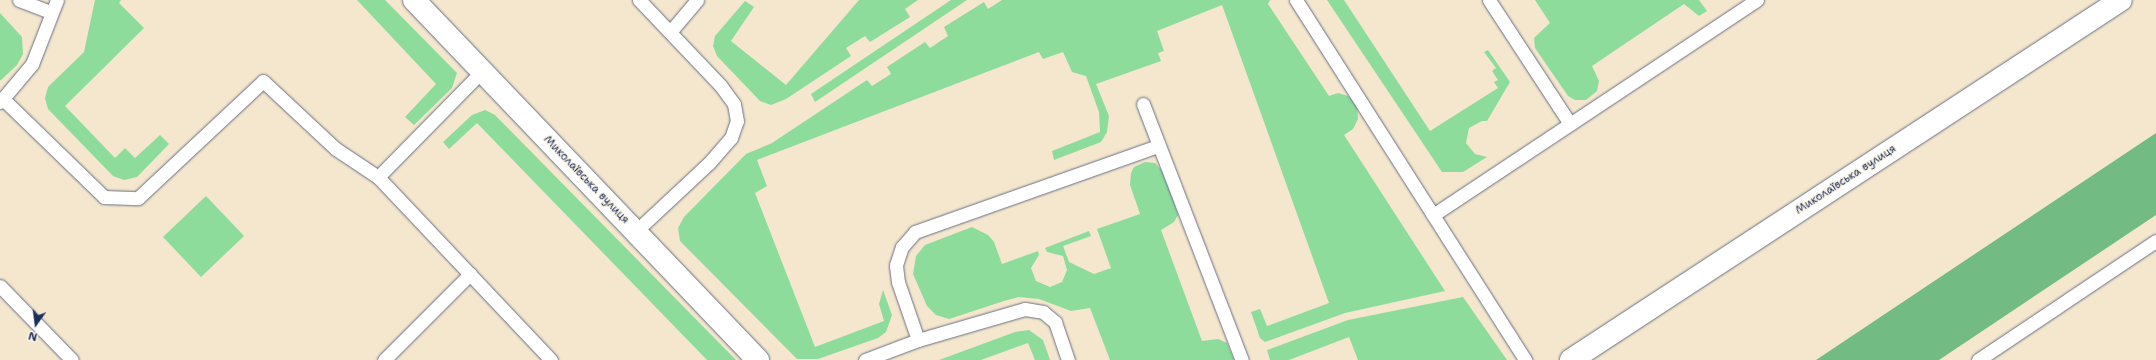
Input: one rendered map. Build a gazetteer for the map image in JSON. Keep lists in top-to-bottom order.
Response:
{
  "streets": {
    "street": ["Миколаївська вулиця"]
  },
  "north": "bottom"
}
